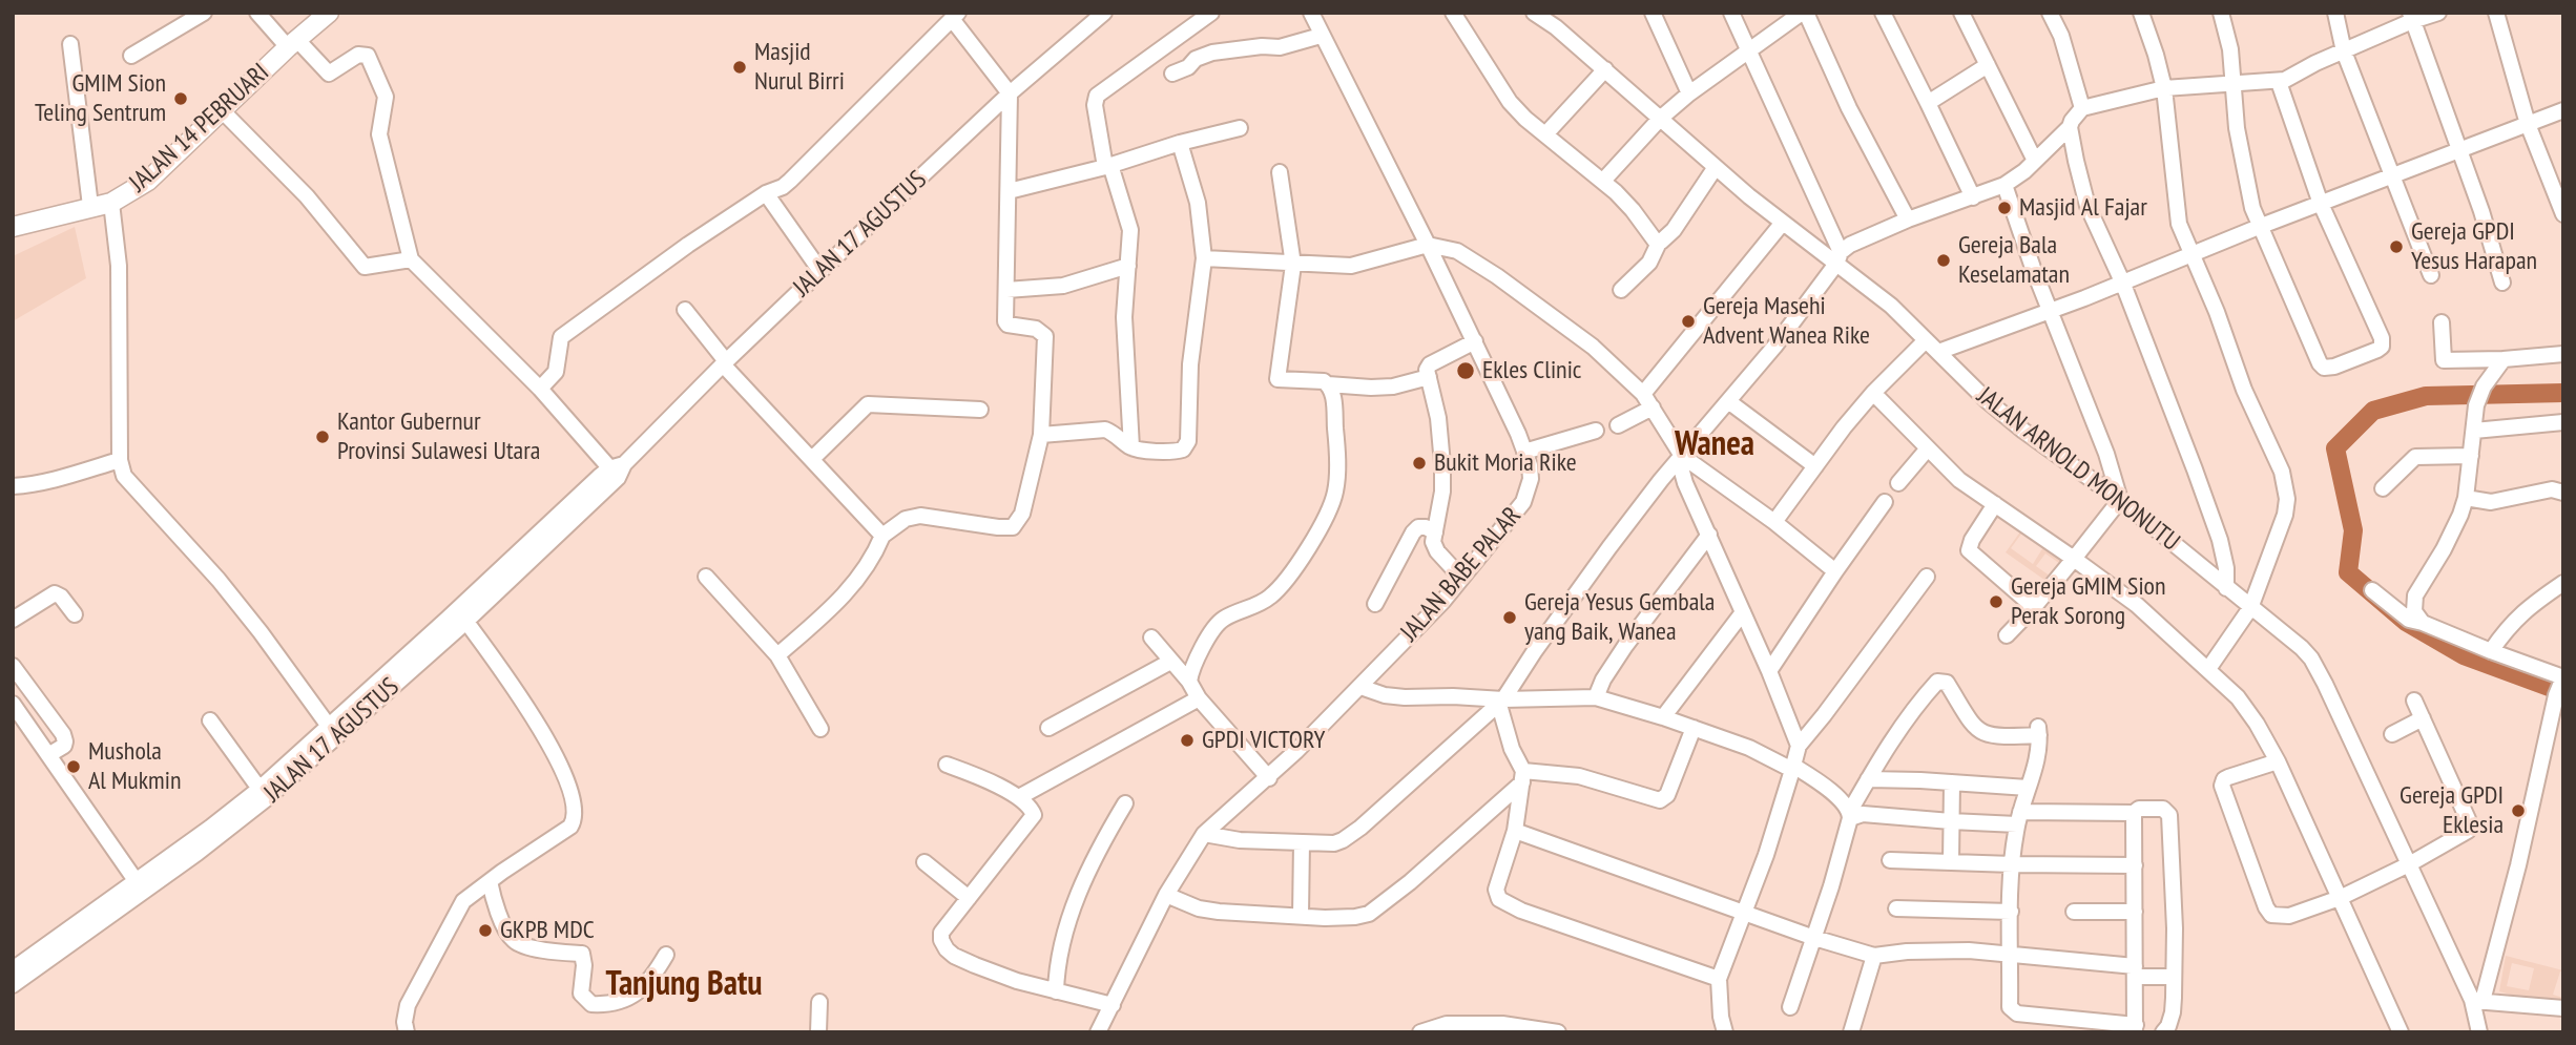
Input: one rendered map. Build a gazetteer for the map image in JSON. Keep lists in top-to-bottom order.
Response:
{
  "streets": {
    "main road": ["JALAN 14 PEBRUARI"],
    "street": ["JALAN 17 AGUSTUS", "JALAN ARNOLD MONONUTU", "JALAN BABE PALAR"]
  },
  "districts": ["Wanea", "Tanjung Batu"],
  "places": [
    "Masjid Nurul Birri",
    "GMIM Sion Teling Sentrum",
    "Masjid Al Fajar",
    "Gereja GPDI Yesus Harapan",
    "Gereja Bala Keselamatan",
    "Gereja Masehi Advent Wanea Rike",
    "Ekles Clinic",
    "Kantor Gubernur Provinsi Sulawesi Utara",
    "Bukit Moria Rike",
    "Gereja GMIM Sion Perak Sorong",
    "Gereja Yesus Gembala yang Baik, Wanea",
    "GPDI VICTORY",
    "Mushola Al Mukmin",
    "Gereja GPDI Eklesia",
    "GKPB MDC"
  ]
}
